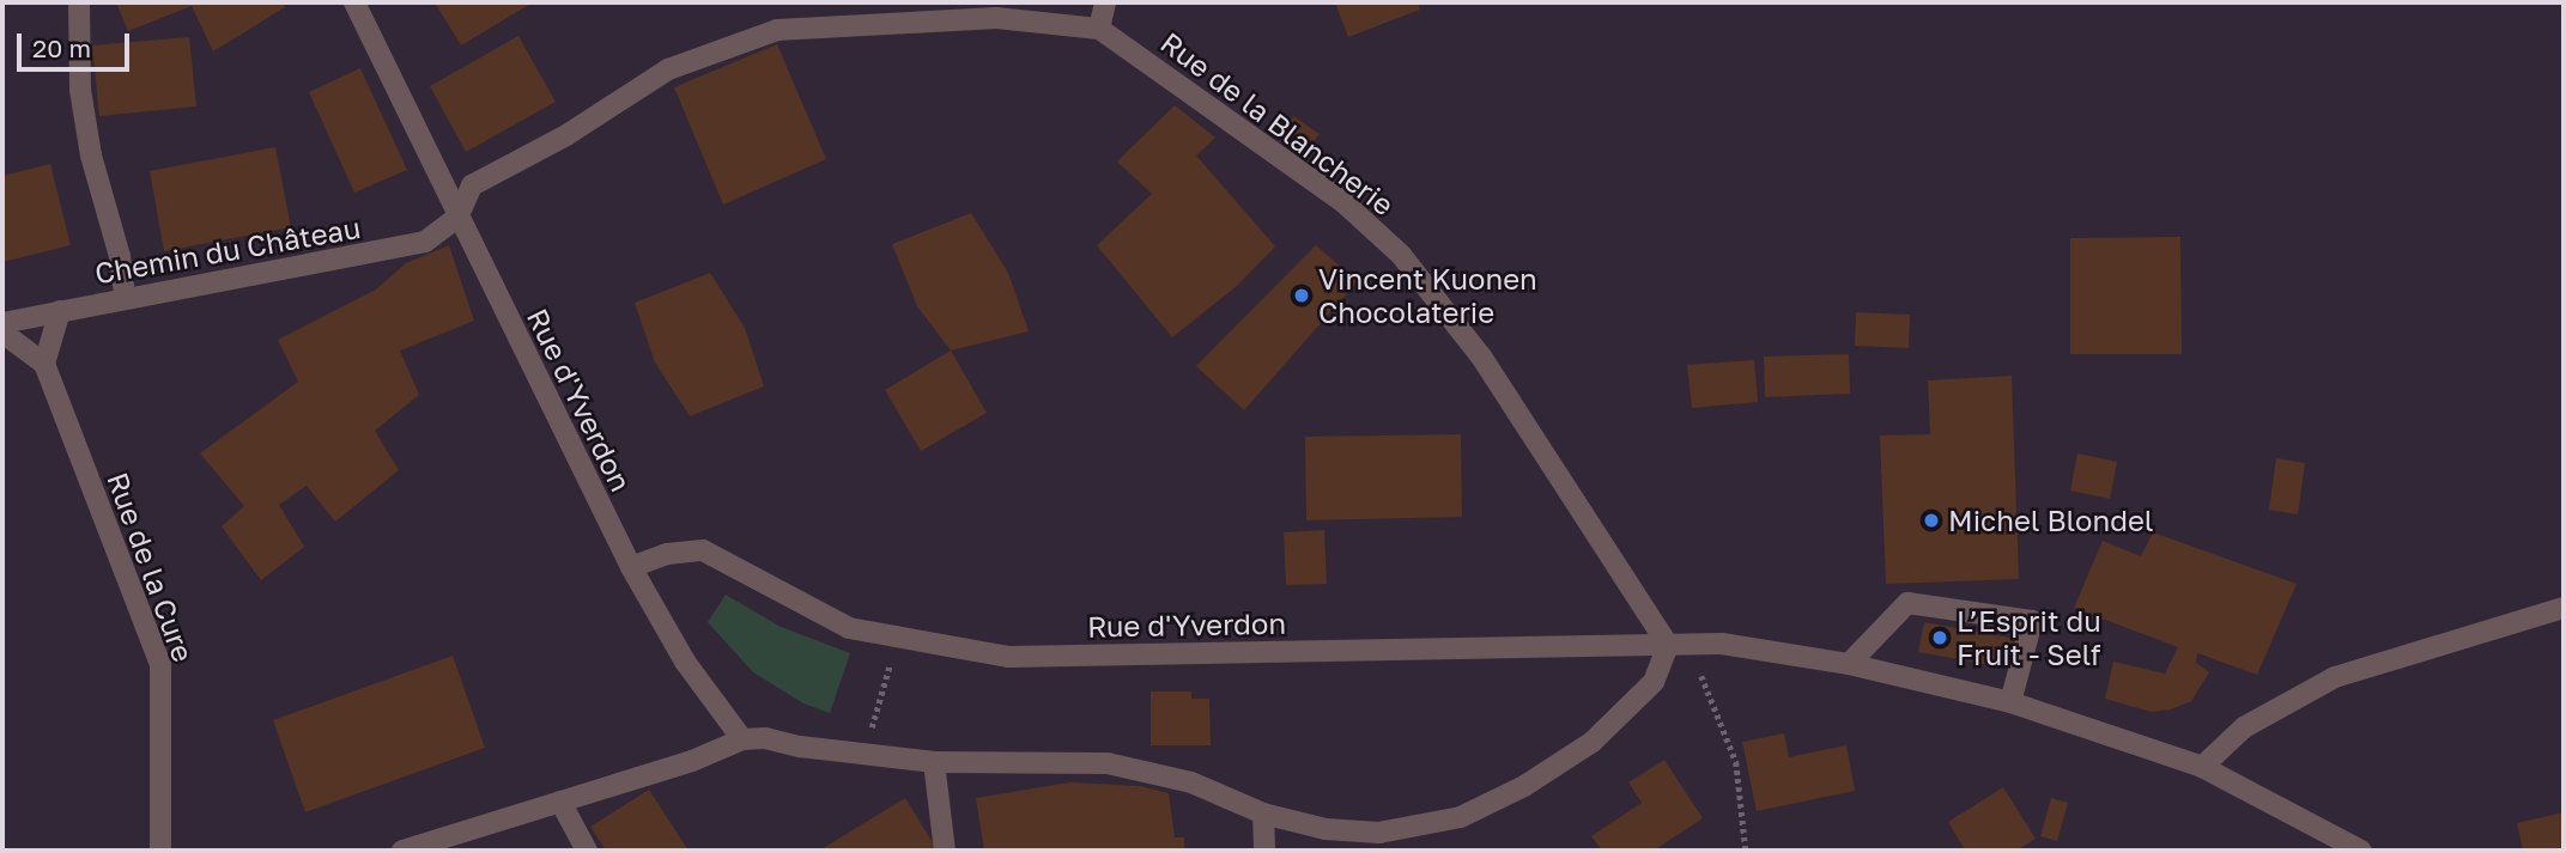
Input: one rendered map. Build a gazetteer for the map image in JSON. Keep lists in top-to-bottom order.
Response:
{
  "streets": {
    "street": [
      "Rue de la Blancherie",
      "Chemin du Château",
      "Rue d'Yverdon",
      "Rue de la Cure"
    ]
  },
  "crossings": [
    ["Rue de la Blancherie", "Chemin du Château"],
    ["Rue de la Blancherie", "Rue d'Yverdon"],
    ["Chemin du Château", "Rue d'Yverdon"]
  ],
  "places": ["Vincent Kuonen Chocolaterie", "Michel Blondel", "L’Esprit du Fruit - Self"],
  "scale_bar": "20 m"
}
